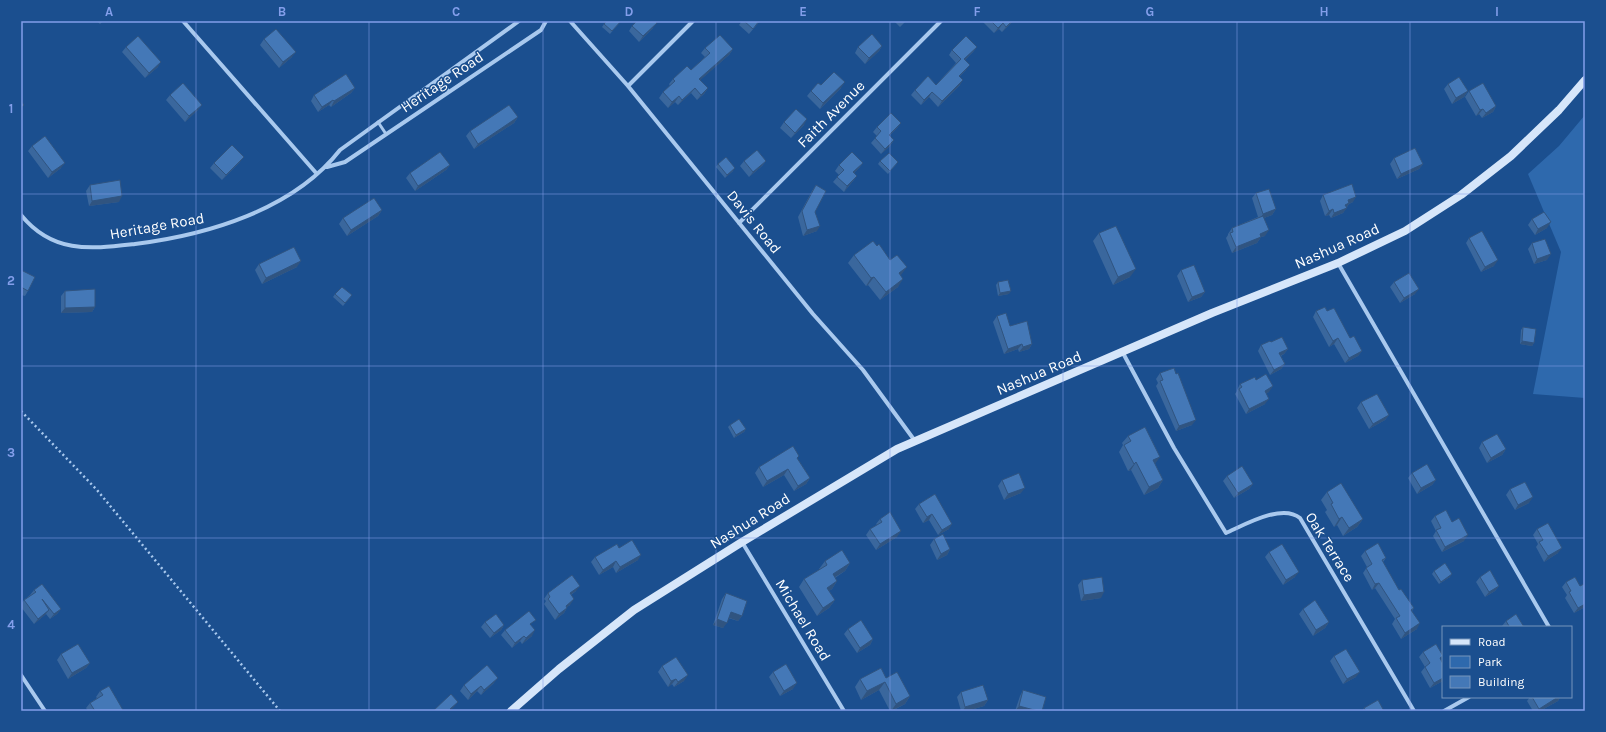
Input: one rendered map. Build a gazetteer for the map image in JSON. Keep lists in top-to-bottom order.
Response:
{
  "streets": {
    "main road": ["Nashua Road"],
    "street": [
      "Heritage Road",
      "Faith Avenue",
      "Davis Road",
      "Oak Terrace",
      "Michael Road"
    ]
  },
  "crossings": [
    ["Faith Avenue", "Davis Road"],
    ["Davis Road", "Nashua Road"],
    ["Nashua Road", "Oak Terrace"],
    ["Nashua Road", "Michael Road"]
  ],
  "legend": ["Road", "Park", "Building"],
  "grid": {
    "columns": [
      "A",
      "B",
      "C",
      "D",
      "E",
      "F",
      "G",
      "H",
      "I"
    ],
    "rows": [
      "1",
      "2",
      "3",
      "4"
    ]
  }
}
